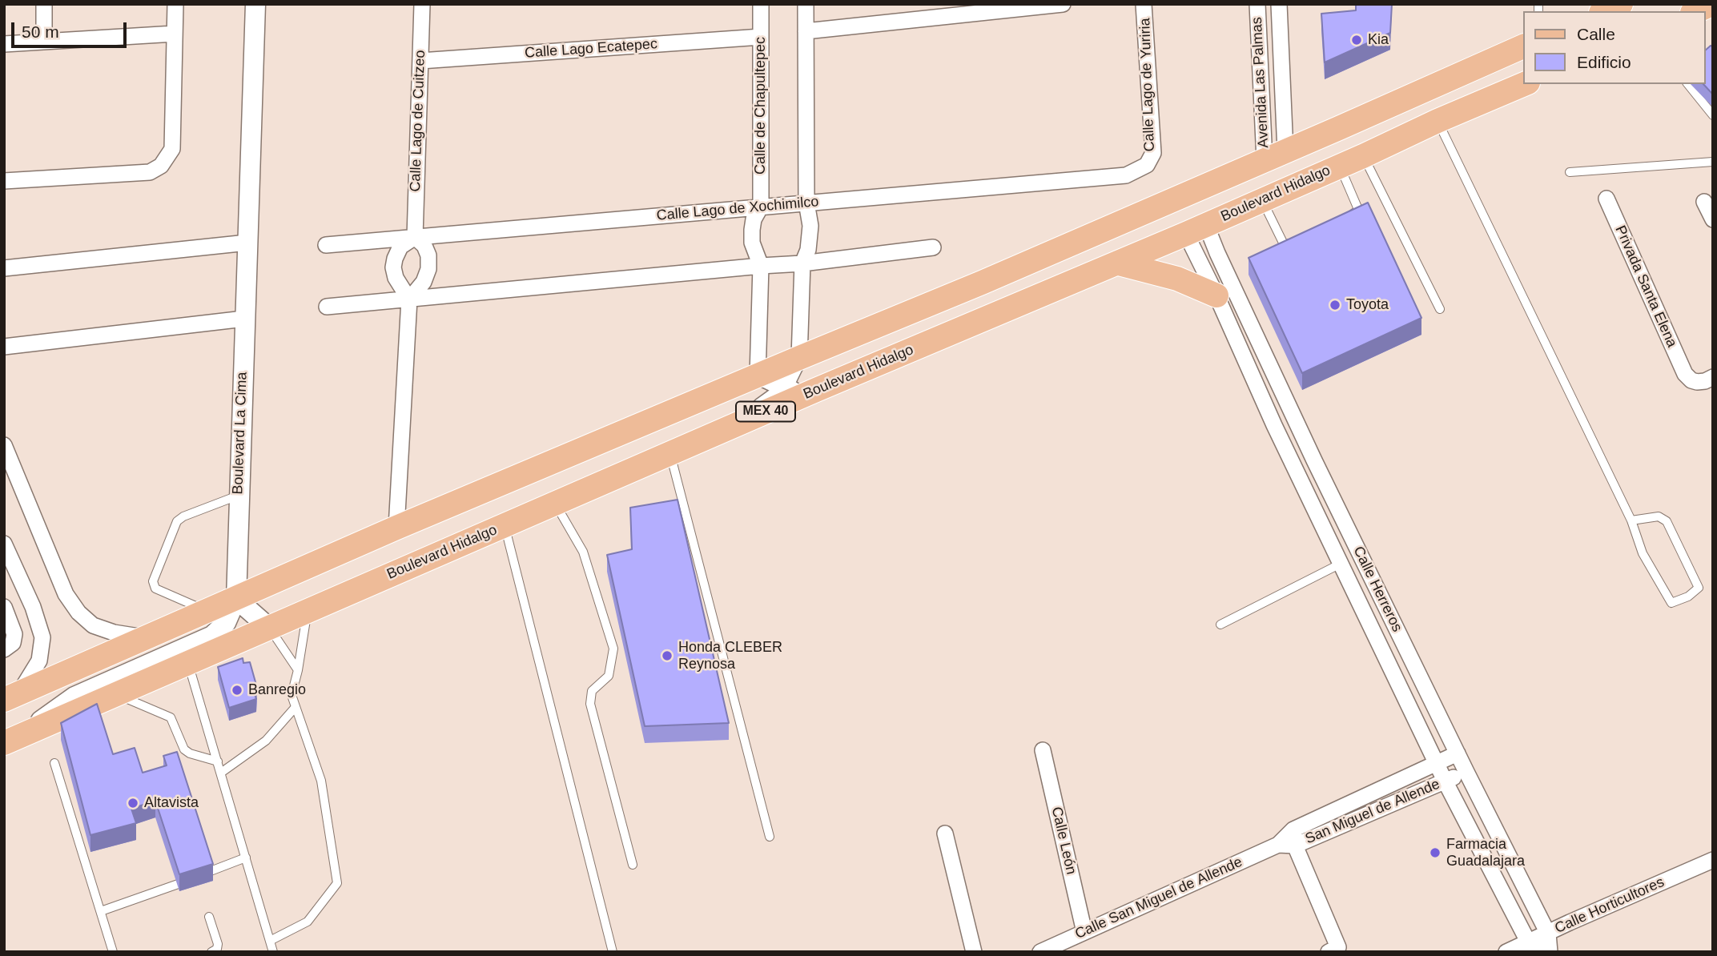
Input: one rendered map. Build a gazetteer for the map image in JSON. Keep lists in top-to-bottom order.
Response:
{
  "streets": {
    "main road": ["Boulevard Hidalgo", "MEX 40"],
    "street": [
      "Calle Lago Ecatepec",
      "Avenida Las Palmas",
      "Calle Lago de Yuriria",
      "Calle de Chapultepec",
      "Calle Lago de Cuitzeo",
      "Calle Lago de Xochimilco",
      "Privada Santa Elena",
      "Boulevard La Cima",
      "Calle Herreros",
      "San Miguel de Allende",
      "Calle León",
      "Calle San Miguel de Allende",
      "Calle Horticultores"
    ]
  },
  "crossings": [
    ["Calle Lago Ecatepec", "Calle de Chapultepec"],
    ["Calle Lago Ecatepec", "Calle Lago de Cuitzeo"],
    ["Avenida Las Palmas", "MEX 40"],
    ["Calle Lago de Yuriria", "Calle Lago de Xochimilco"],
    ["Calle de Chapultepec", "Calle Lago de Xochimilco"],
    ["Calle de Chapultepec", "MEX 40"],
    ["Calle Lago de Cuitzeo", "Calle Lago de Xochimilco"],
    ["Boulevard Hidalgo", "Boulevard La Cima"],
    ["Boulevard Hidalgo", "Calle Herreros"],
    ["MEX 40", "Boulevard La Cima"],
    ["Calle Herreros", "San Miguel de Allende"],
    ["Calle Herreros", "Calle Horticultores"],
    ["San Miguel de Allende", "Calle San Miguel de Allende"],
    ["Calle León", "Calle San Miguel de Allende"]
  ],
  "places": [
    "Kia",
    "Toyota",
    "Honda CLEBER Reynosa",
    "Banregio",
    "Altavista",
    "Farmacia Guadalajara"
  ],
  "legend": ["Calle", "Edificio"],
  "scale_bar": "50 m"
}
